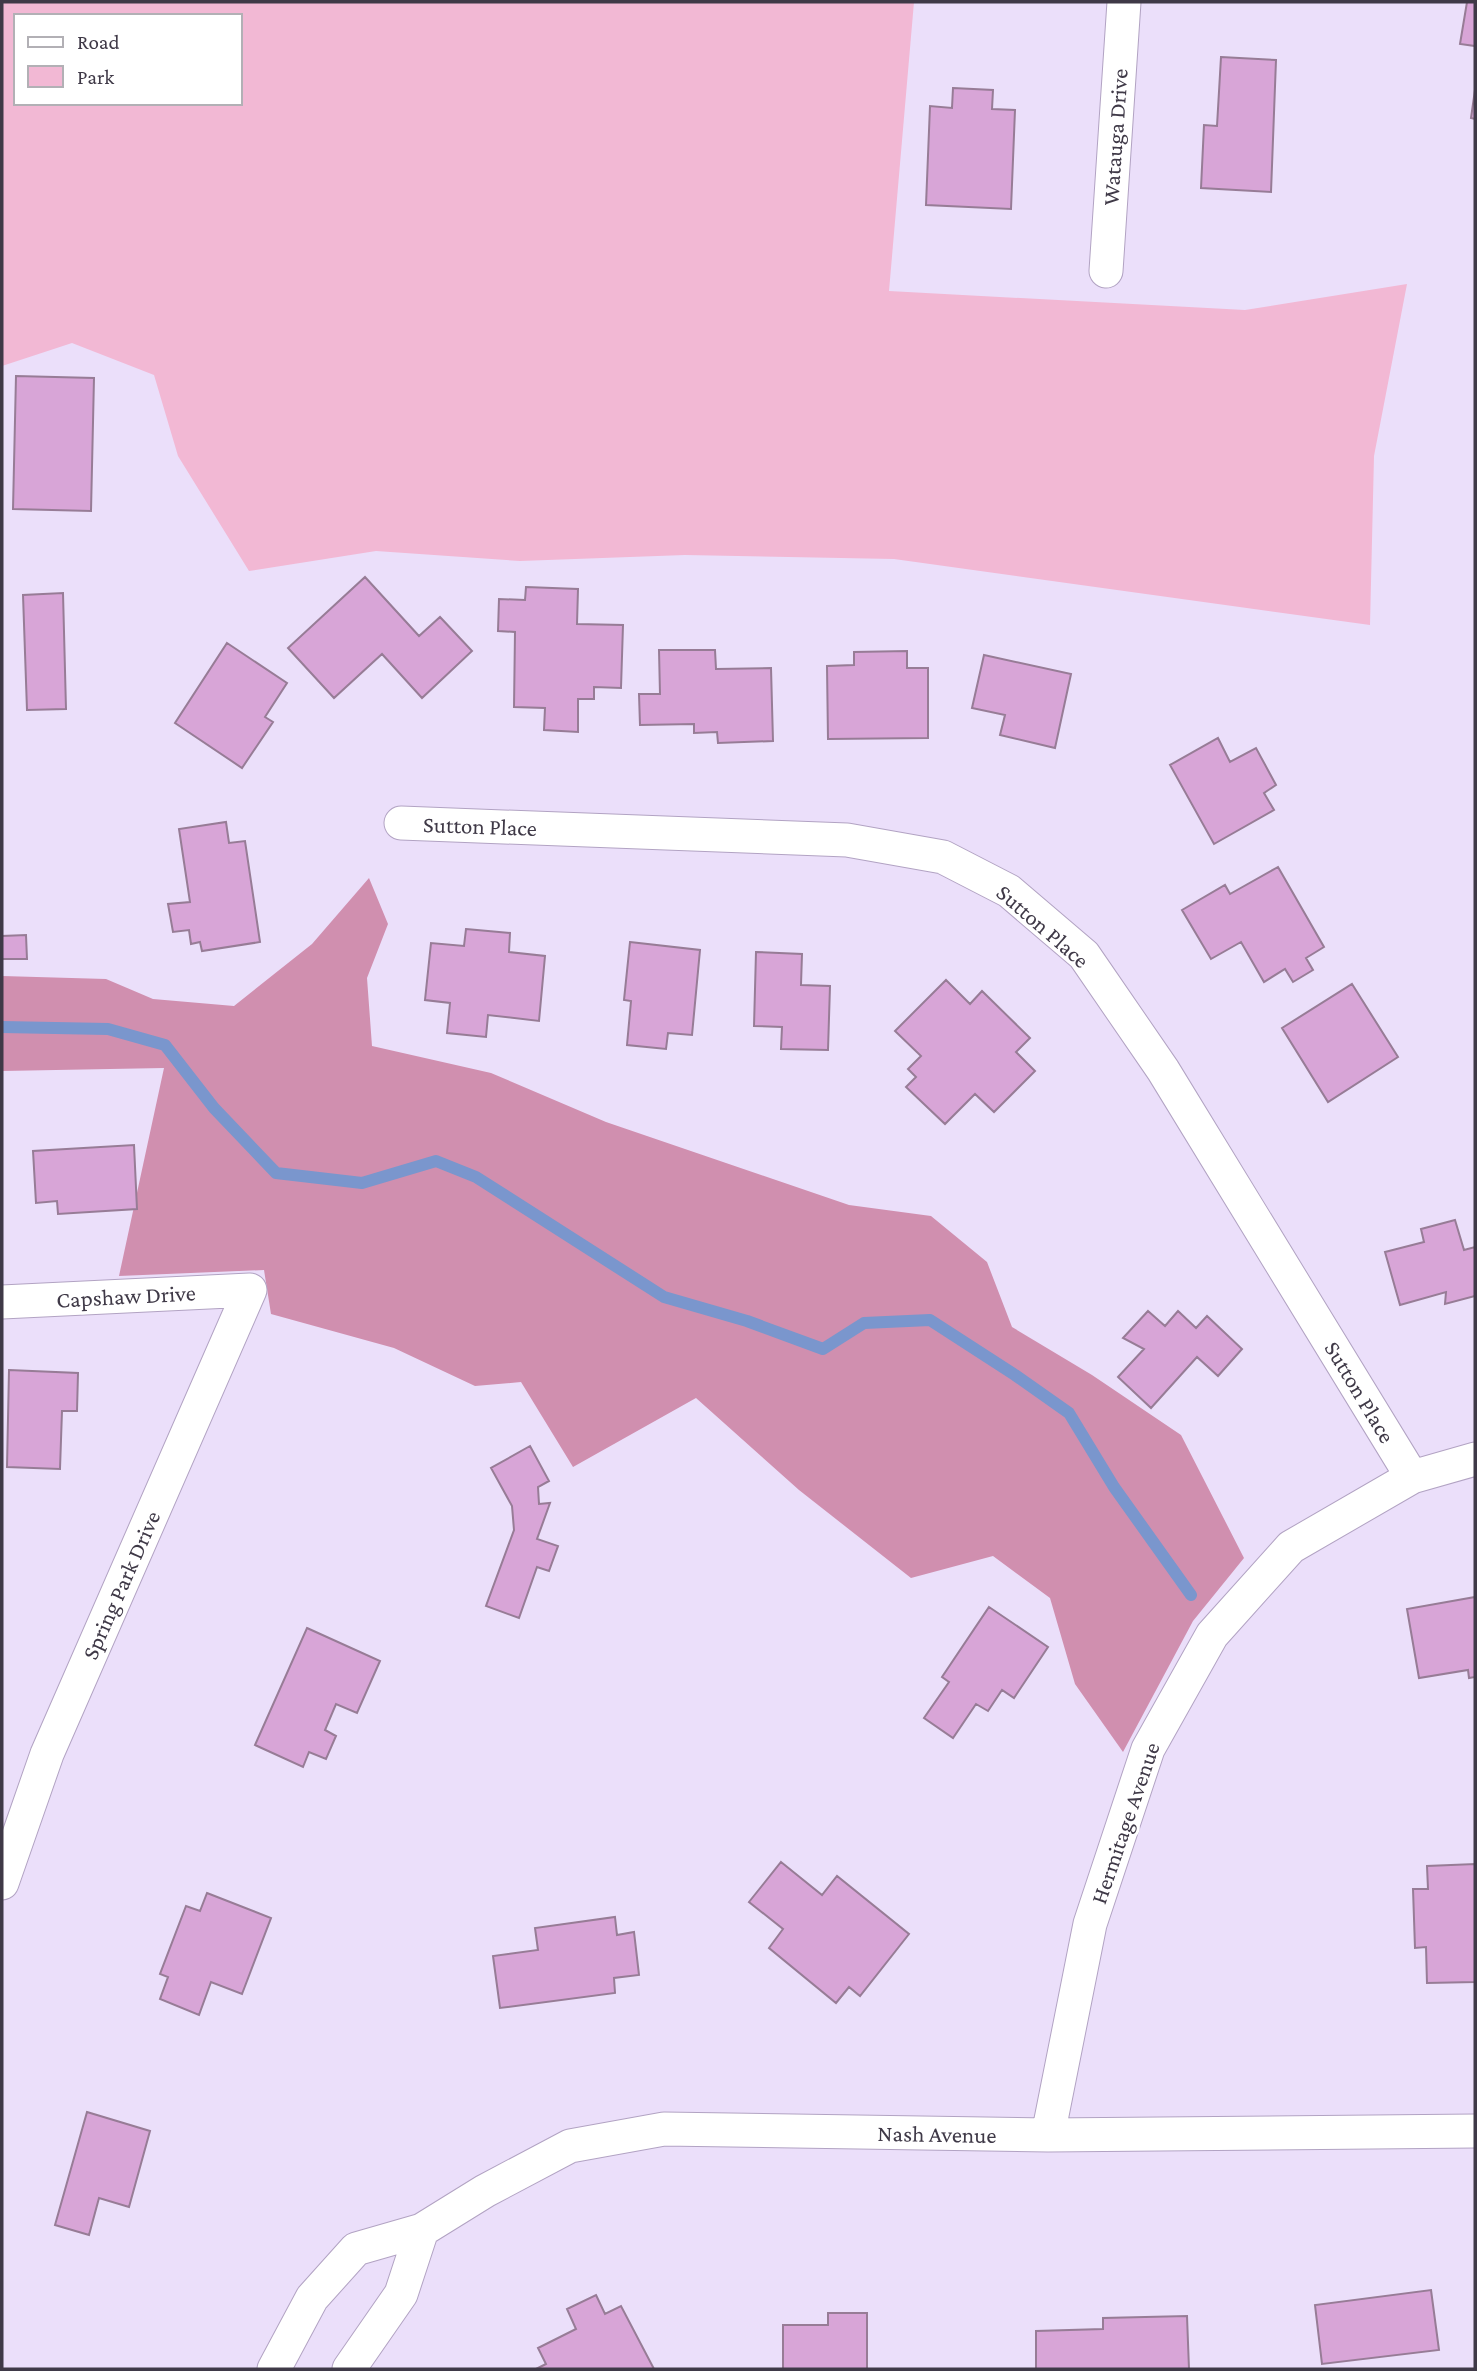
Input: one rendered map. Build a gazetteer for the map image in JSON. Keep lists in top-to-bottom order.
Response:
{
  "streets": {
    "street": [
      "Watauga Drive",
      "Sutton Place",
      "Capshaw Drive",
      "Spring Park Drive",
      "Hermitage Avenue",
      "Nash Avenue"
    ]
  },
  "crossings": [
    ["Sutton Place", "Hermitage Avenue"],
    ["Capshaw Drive", "Spring Park Drive"],
    ["Hermitage Avenue", "Nash Avenue"]
  ],
  "legend": ["Road", "Park"]
}
